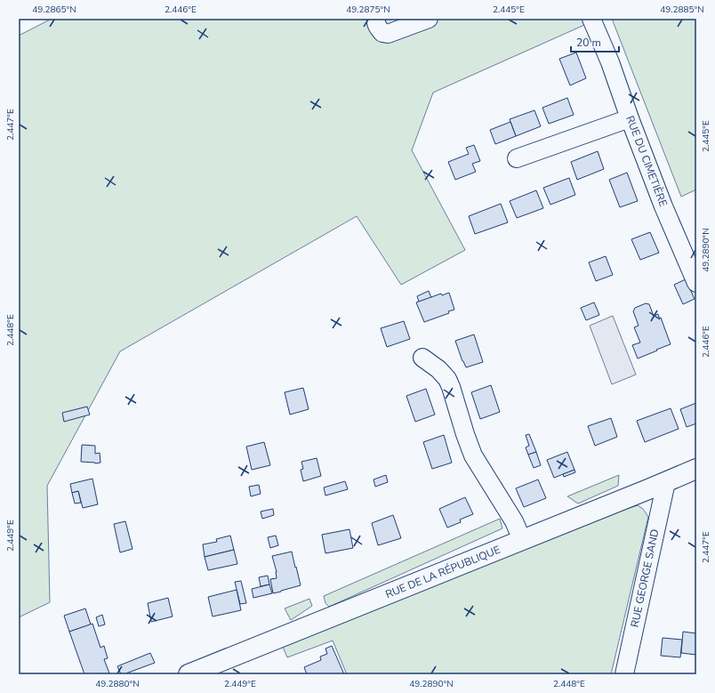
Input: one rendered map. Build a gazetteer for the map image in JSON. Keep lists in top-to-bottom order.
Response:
{
  "streets": {
    "main road": ["RUE DE LA RÉPUBLIQUE"],
    "street": ["RUE DU CIMETIÈRE", "RUE GEORGE SAND"]
  },
  "crossings": [
    ["RUE DE LA RÉPUBLIQUE", "RUE GEORGE SAND"]
  ],
  "scale_bar": "20 m",
  "coordinates": [
    "49.2865°N",
    "2.446°E",
    "49.2875°N",
    "2.445°E",
    "49.2885°N",
    "2.447°E",
    "49.2890°N",
    "2.448°E",
    "2.449°E",
    "49.2880°N"
  ]
}
